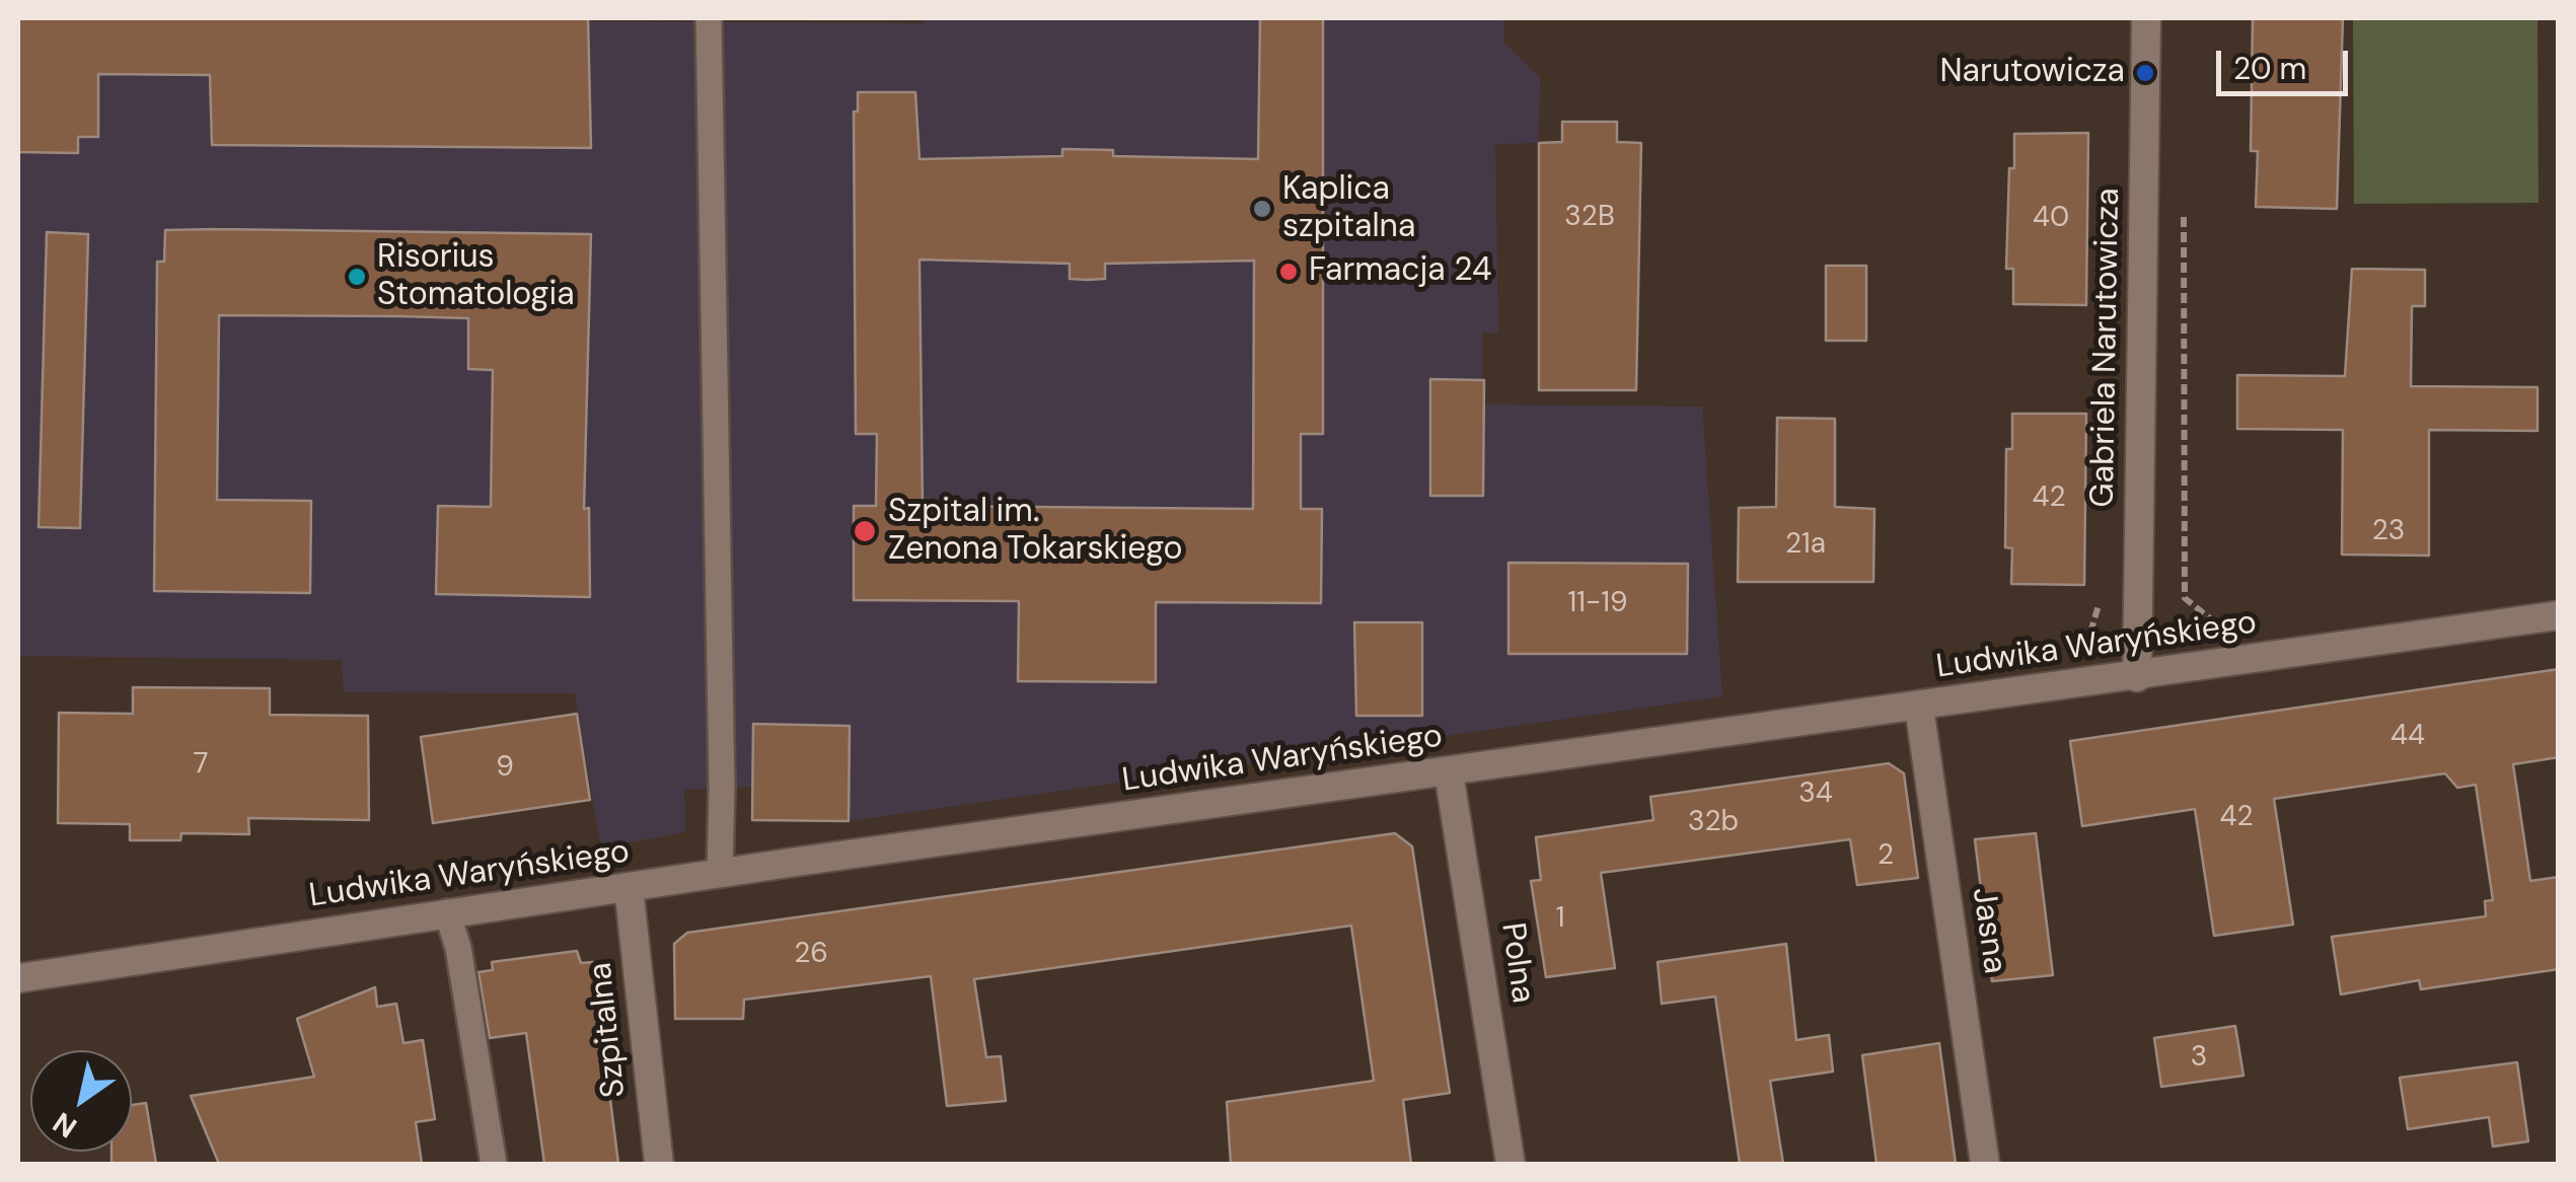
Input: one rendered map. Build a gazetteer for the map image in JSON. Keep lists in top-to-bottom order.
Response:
{
  "streets": {
    "street": [
      "Gabriela Narutowicza",
      "Ludwika Waryńskiego",
      "Jasna",
      "Polna",
      "Szpitalna"
    ]
  },
  "crossings": [
    ["Gabriela Narutowicza", "Ludwika Waryńskiego"],
    ["Ludwika Waryńskiego", "Jasna"],
    ["Ludwika Waryńskiego", "Polna"],
    ["Ludwika Waryńskiego", "Szpitalna"]
  ],
  "places": [
    "Narutowicza",
    "Kaplica szpitalna",
    "Farmacja 24",
    "Risorius Stomatologia",
    "Szpital im. Zenona Tokarskiego"
  ],
  "house_numbers": [
    "32B",
    "40",
    "42",
    "23",
    "21a",
    "11-19",
    "44",
    "7",
    "9",
    "34",
    "42",
    "32b",
    "2",
    "1",
    "26",
    "3"
  ],
  "scale_bar": "20 m",
  "north": "bottom left"
}
